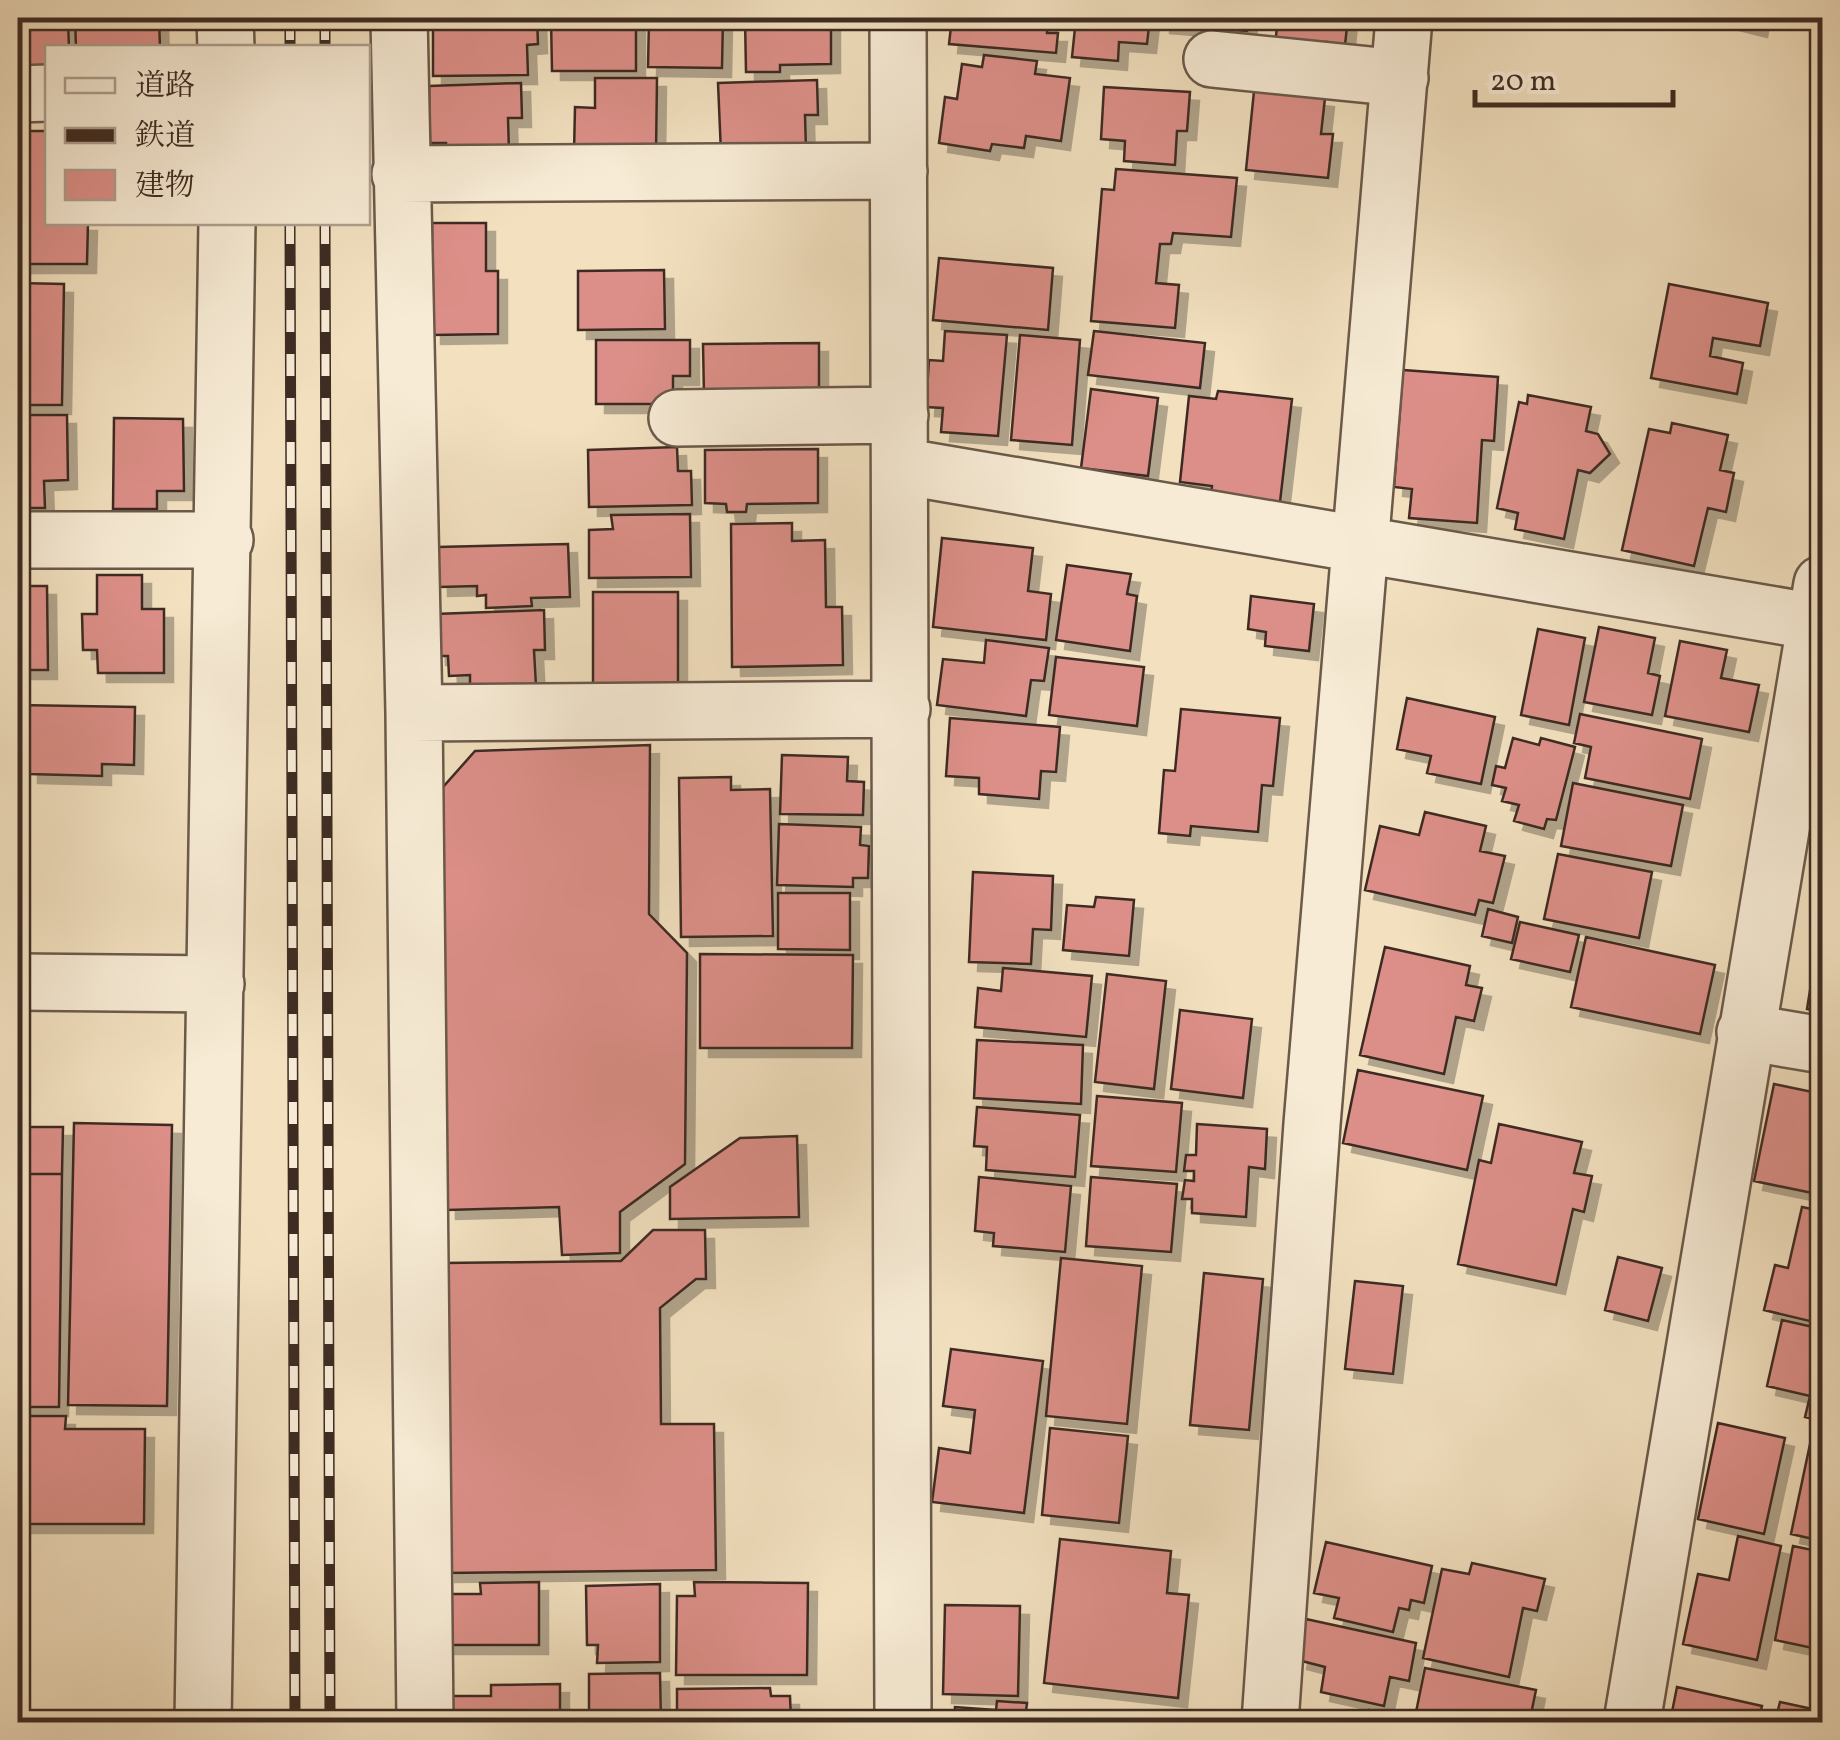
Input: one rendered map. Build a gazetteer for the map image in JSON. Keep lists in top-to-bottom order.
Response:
{
  "legend": ["道路", "鉄道", "建物"],
  "scale_bar": "20 m"
}
